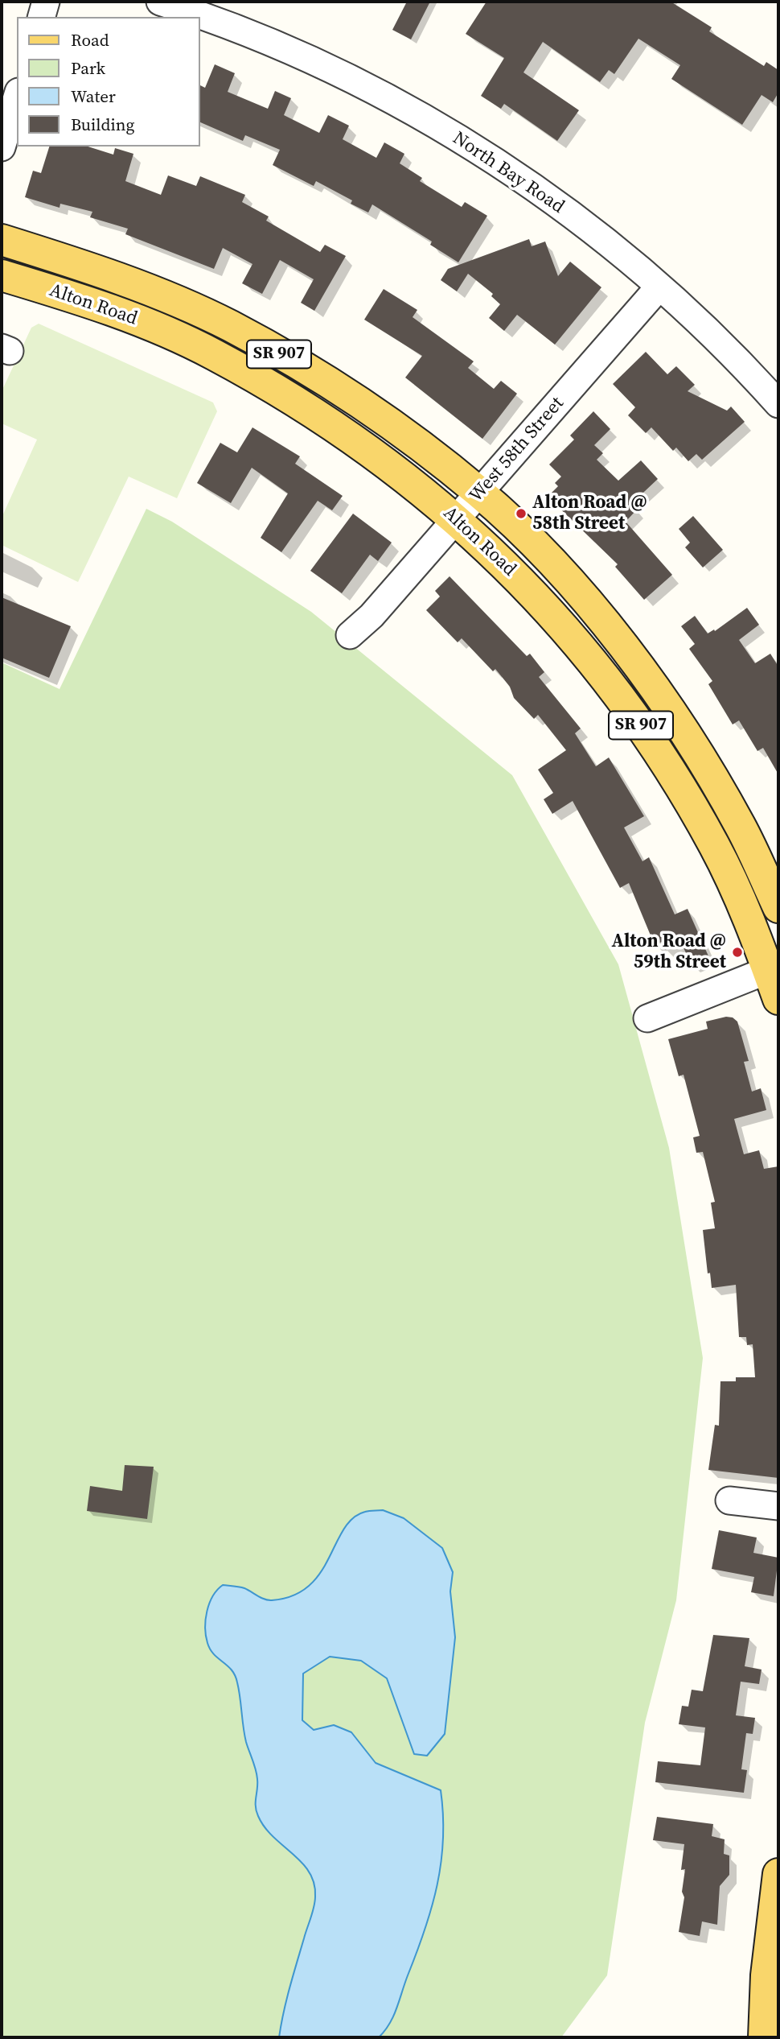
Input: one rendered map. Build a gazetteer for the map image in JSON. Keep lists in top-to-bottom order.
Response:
{
  "streets": {
    "main road": ["Alton Road", "SR 907"],
    "street": ["North Bay Road", "West 58th Street"]
  },
  "crossings": [
    ["North Bay Road", "West 58th Street"],
    ["Alton Road", "West 58th Street"]
  ],
  "places": ["Alton Road @ 58th Street", "Alton Road @ 59th Street"],
  "legend": [
    "Road",
    "Park",
    "Water",
    "Building"
  ]
}
